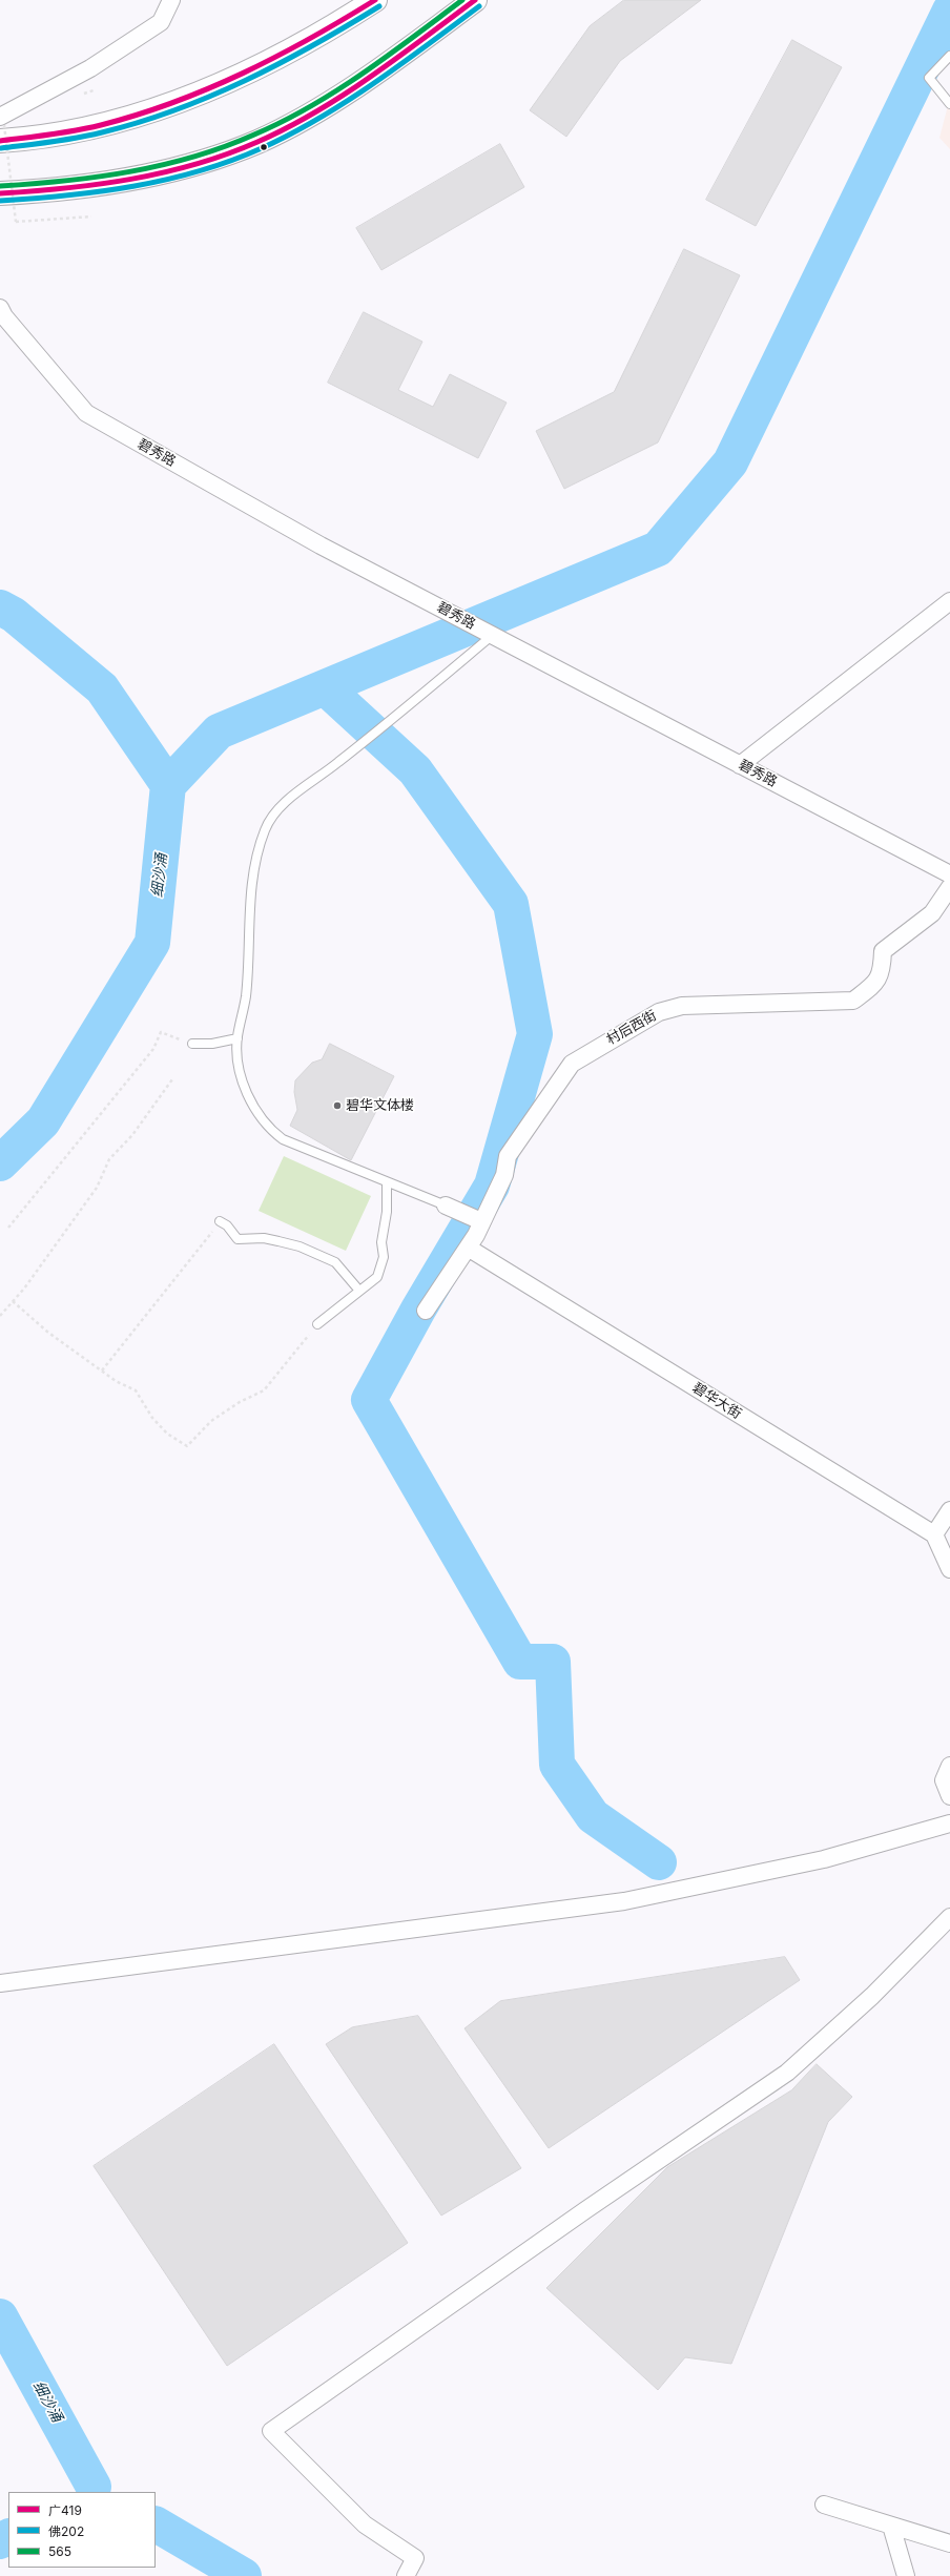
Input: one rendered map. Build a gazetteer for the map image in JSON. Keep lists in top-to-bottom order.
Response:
{
  "streets": {
    "street": ["碧秀路", "村后西街", "碧华大街"]
  },
  "crossings": [
    ["村后西街", "碧华大街"]
  ],
  "water": ["细沙涌"],
  "places": ["碧华文体楼"],
  "lines": ["transit line 广419", "transit line 565", "transit line 佛202"],
  "legend": ["广419", "佛202", "565"]
}
